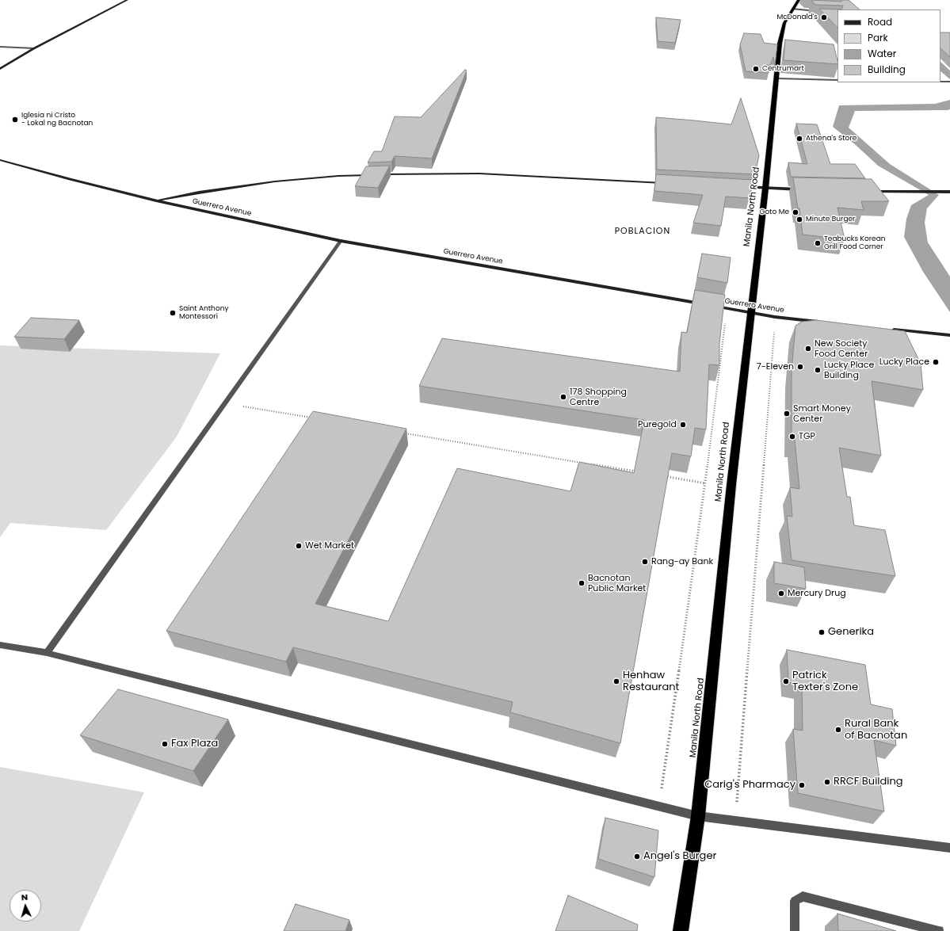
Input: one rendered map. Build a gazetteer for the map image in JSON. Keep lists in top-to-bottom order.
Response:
{
  "streets": {
    "highway": ["Manila North Road"],
    "main road": ["Guerrero Avenue"]
  },
  "crossings": [
    ["Manila North Road", "Guerrero Avenue"]
  ],
  "districts": ["POBLACION"],
  "places": [
    "McDonald's",
    "Centrumart",
    "Iglesia ni Cristo - Lokal ng Bacnotan",
    "Athena's Store",
    "Goto Me",
    "Minute Burger",
    "Teabucks Korean Grill Food Corner",
    "Saint Anthony Montessori",
    "New Society Food Center",
    "Lucky Place",
    "7-Eleven",
    "Lucky Place Building",
    "178 Shopping Centre",
    "Smart Money Center",
    "Puregold",
    "TGP",
    "Wet Market",
    "Rang-ay Bank",
    "Bacnotan Public Market",
    "Mercury Drug",
    "Generika",
    "Henhaw Restaurant",
    "Patrick Texter's Zone",
    "Rural Bank of Bacnotan",
    "Fax Plaza",
    "RRCF Building",
    "Carig's Pharmacy",
    "Angel's Burger"
  ],
  "legend": [
    "Road",
    "Park",
    "Water",
    "Building"
  ],
  "north": "top"
}
